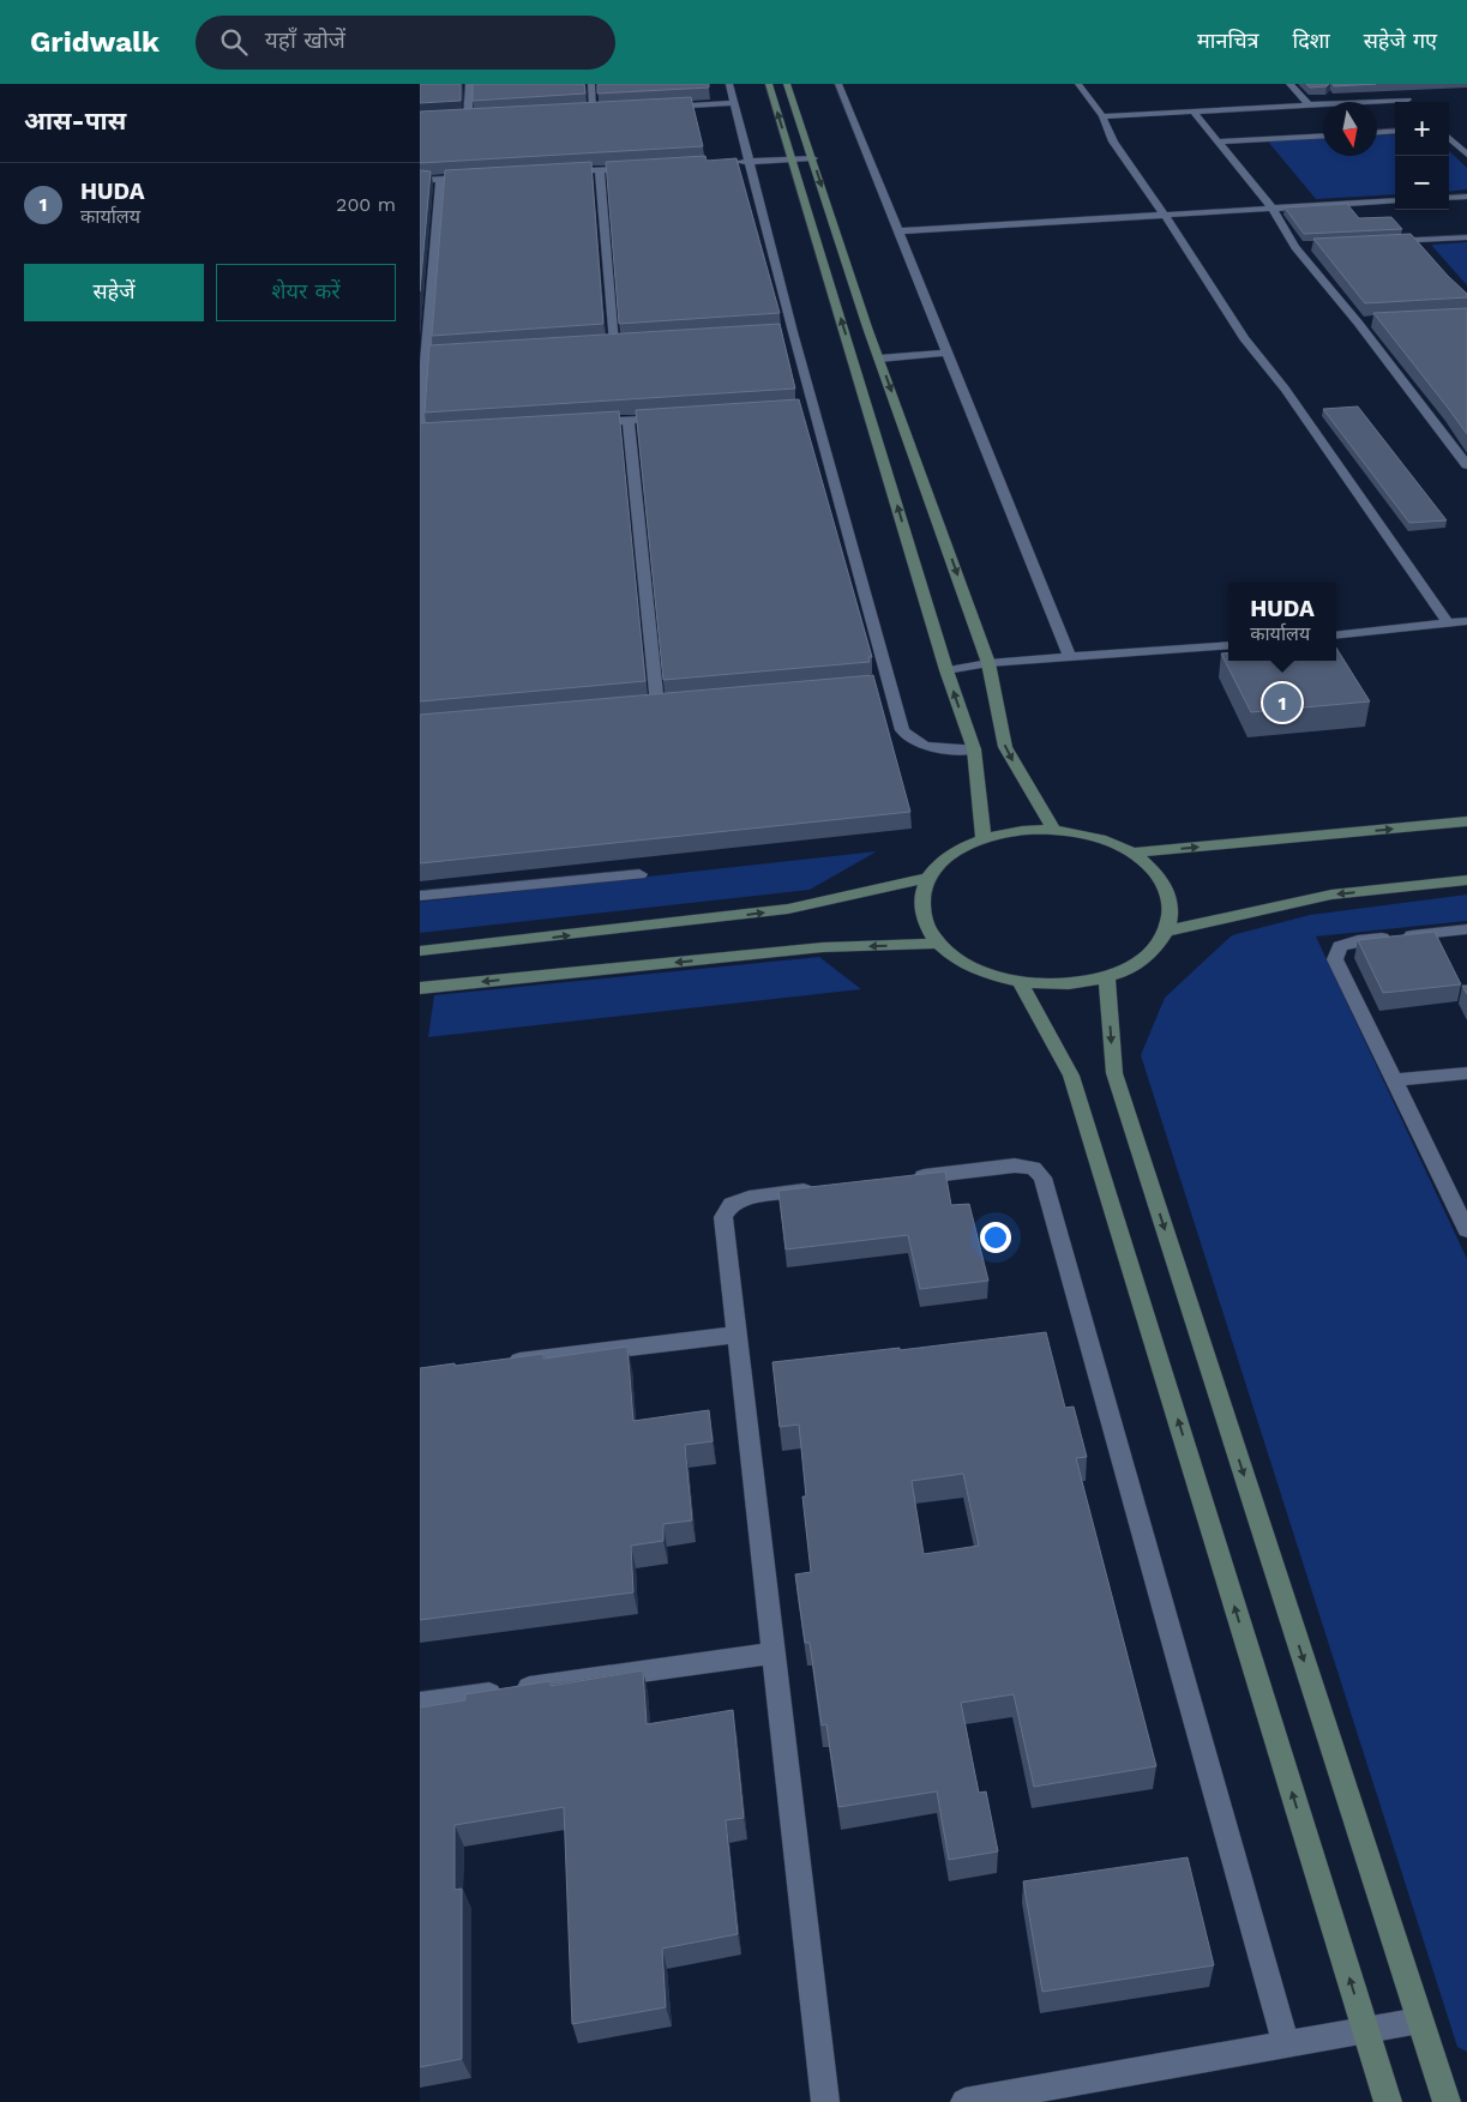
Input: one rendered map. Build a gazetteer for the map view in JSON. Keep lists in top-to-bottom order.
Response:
{
  "north": "bottom",
  "page": {
    "header": "Gridwalk",
    "search": "यहाँ खोजें",
    "nav": ["मानचित्र", "दिशा", "सहेजे गए"],
    "heading": "आस-पास",
    "map_buttons": ["+", "−"],
    "list": [
      {
        "mark": "1",
        "name": "HUDA",
        "note": "कार्यालय",
        "value": "200 m"
      }
    ],
    "buttons": ["सहेजें", "शेयर करें"],
    "popup": ["HUDA", "कार्यालय"],
    "pins": "1"
  }
}
